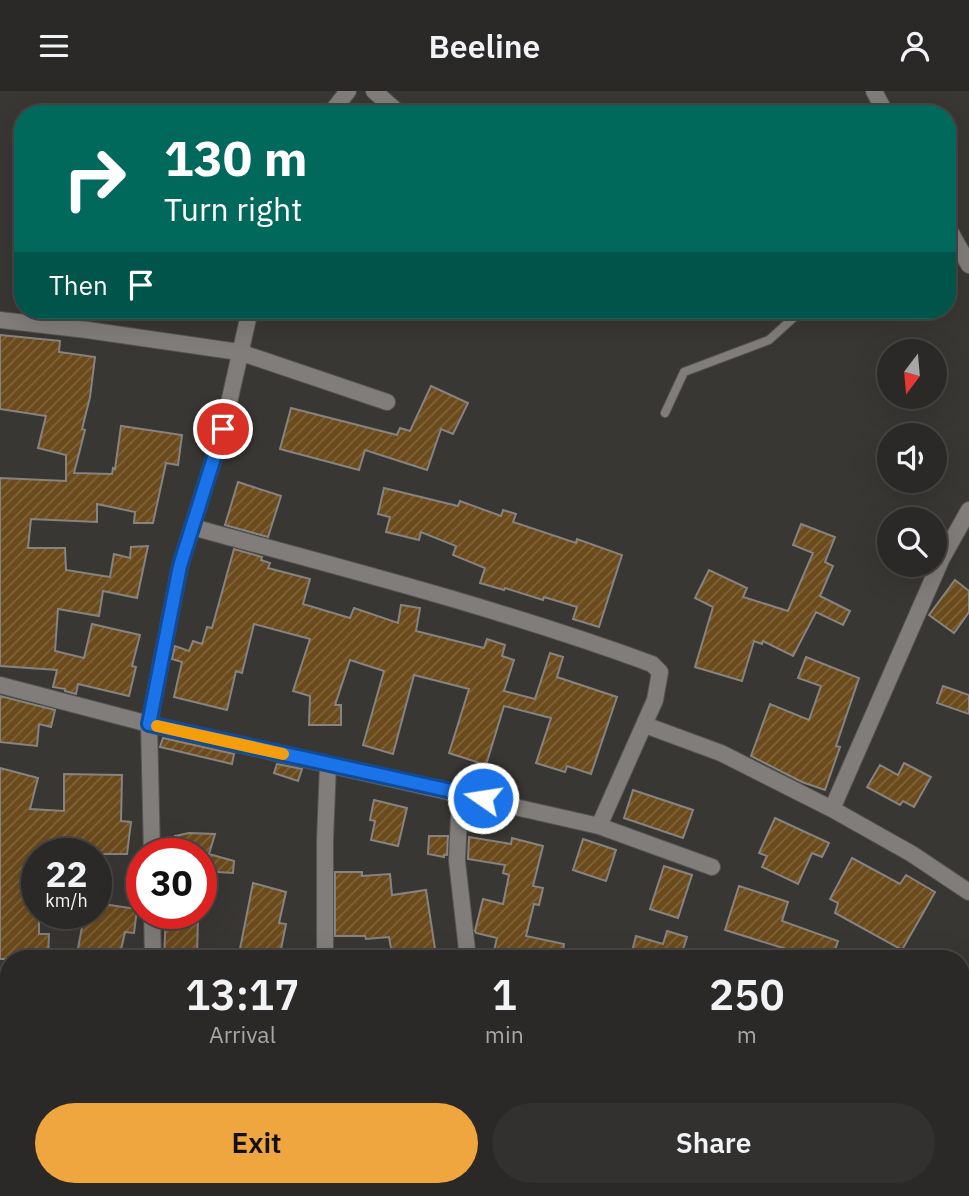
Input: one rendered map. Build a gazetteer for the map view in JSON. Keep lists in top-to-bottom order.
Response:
{
  "north": "bottom",
  "page": {
    "header": "Beeline",
    "turn": ["130 m", "Turn right"],
    "then": "Then",
    "speed": "22 km/h",
    "limit": "30",
    "eta": [
      "13:17",
      "Arrival",
      "1",
      "min",
      "250",
      "m"
    ],
    "buttons": ["Exit", "Share"]
  }
}
